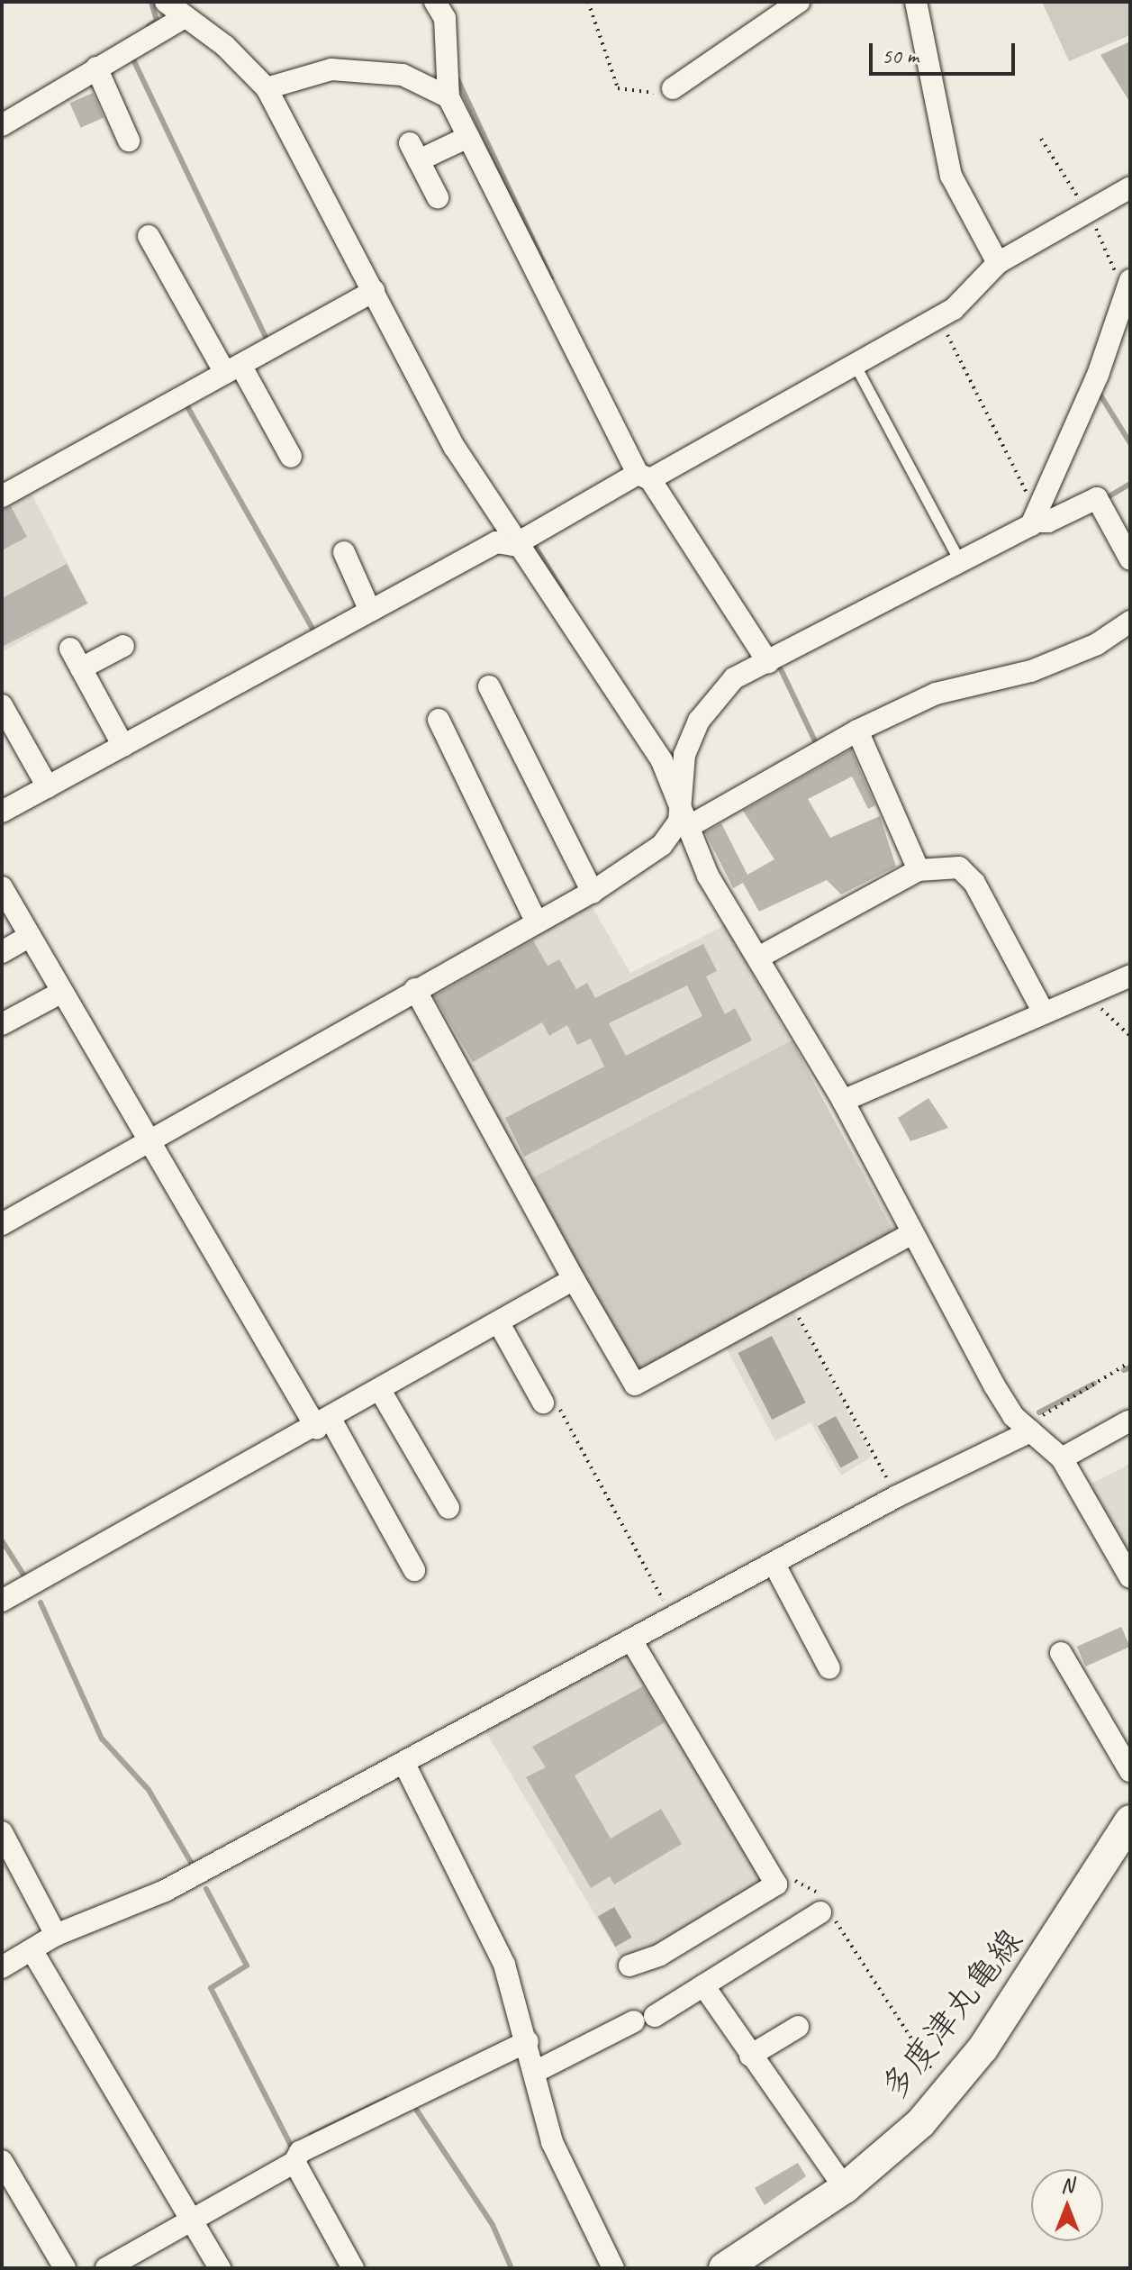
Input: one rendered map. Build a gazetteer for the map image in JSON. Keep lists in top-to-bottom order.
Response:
{
  "streets": {
    "main road": ["多度津丸亀線"]
  },
  "scale_bar": "50 m",
  "north": "top"
}
